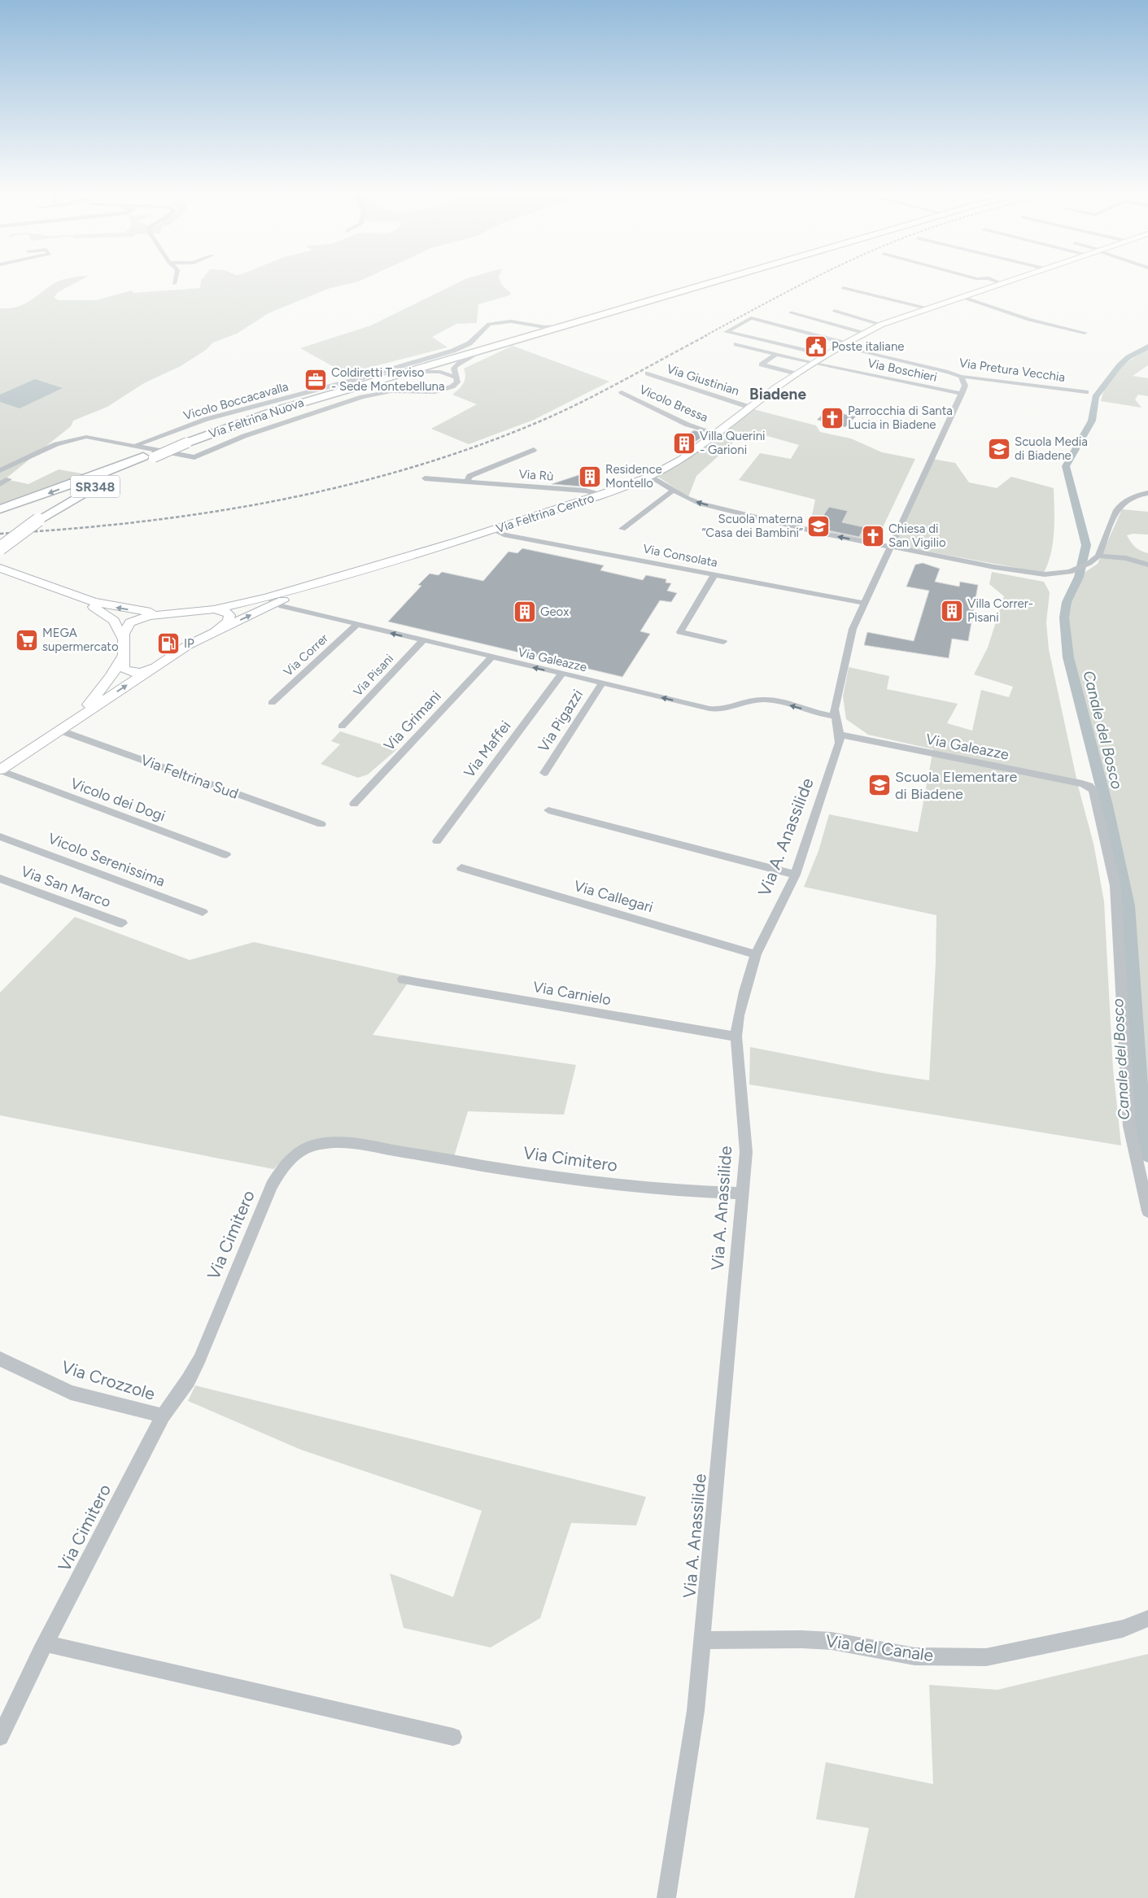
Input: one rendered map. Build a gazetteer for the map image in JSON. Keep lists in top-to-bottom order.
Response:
{
  "streets": {
    "main road": ["Via Feltrina Nuova", "SR348", "Via Feltrina Centro"],
    "street": [
      "Via Boschieri",
      "Via Pretura Vecchia",
      "Via Giustinian",
      "Vicolo Boccacavalla",
      "Vicolo Bressa",
      "Via Rù",
      "Via Consolata",
      "Via Correr",
      "Via Galeazze",
      "Via Pisani",
      "Via Grimani",
      "Via Pigazzi",
      "Via Maffei",
      "Via Feltrina Sud",
      "Vicolo dei Dogi",
      "Via A. Anassilide",
      "Vicolo Serenissima",
      "Via San Marco",
      "Via Callegari",
      "Via Carnielo",
      "Via Cimitero",
      "Via Crozzole",
      "Via del Canale"
    ]
  },
  "crossings": [
    ["Via Boschieri", "Via Feltrina Centro"],
    ["Via Boschieri", "Via A. Anassilide"],
    ["Via Pretura Vecchia", "Via Feltrina Centro"],
    ["Via Giustinian", "Via Feltrina Centro"],
    ["Vicolo Boccacavalla", "Via Feltrina Nuova"],
    ["Vicolo Bressa", "Via Feltrina Centro"],
    ["Via Rù", "Via Feltrina Centro"],
    ["Via Feltrina Centro", "Via Consolata"],
    ["Via Feltrina Centro", "Via Galeazze"],
    ["Via Consolata", "Via A. Anassilide"],
    ["Via Correr", "Via Galeazze"],
    ["Via Galeazze", "Via Pisani"],
    ["Via Galeazze", "Via Grimani"],
    ["Via Galeazze", "Via Pigazzi"],
    ["Via Galeazze", "Via Maffei"],
    ["Via Galeazze", "Via A. Anassilide"],
    ["Via A. Anassilide", "Via Callegari"],
    ["Via A. Anassilide", "Via Carnielo"],
    ["Via A. Anassilide", "Via Cimitero"],
    ["Via A. Anassilide", "Via del Canale"],
    ["Via Cimitero", "Via Crozzole"]
  ],
  "districts": ["Biadene"],
  "water": ["Canale del Bosco"],
  "places": {
    "public building": ["Poste italiane"],
    "office": ["Coldiretti Treviso - Sede Montebelluna"],
    "church": ["Parrocchia di Santa Lucia in Biadene", "Chiesa di San Vigilio"],
    "building": [
      "Villa Querini - Garioni",
      "Residence Montello",
      "Villa Correr- Pisani",
      "Geox"
    ],
    "school or university": ["Scuola Media di Biadene", "Scuola materna “Casa dei Bambini”", "Scuola Elementare di Biadene"],
    "supermarket": ["MEGA supermercato"],
    "fuel station": ["IP"]
  }
}
